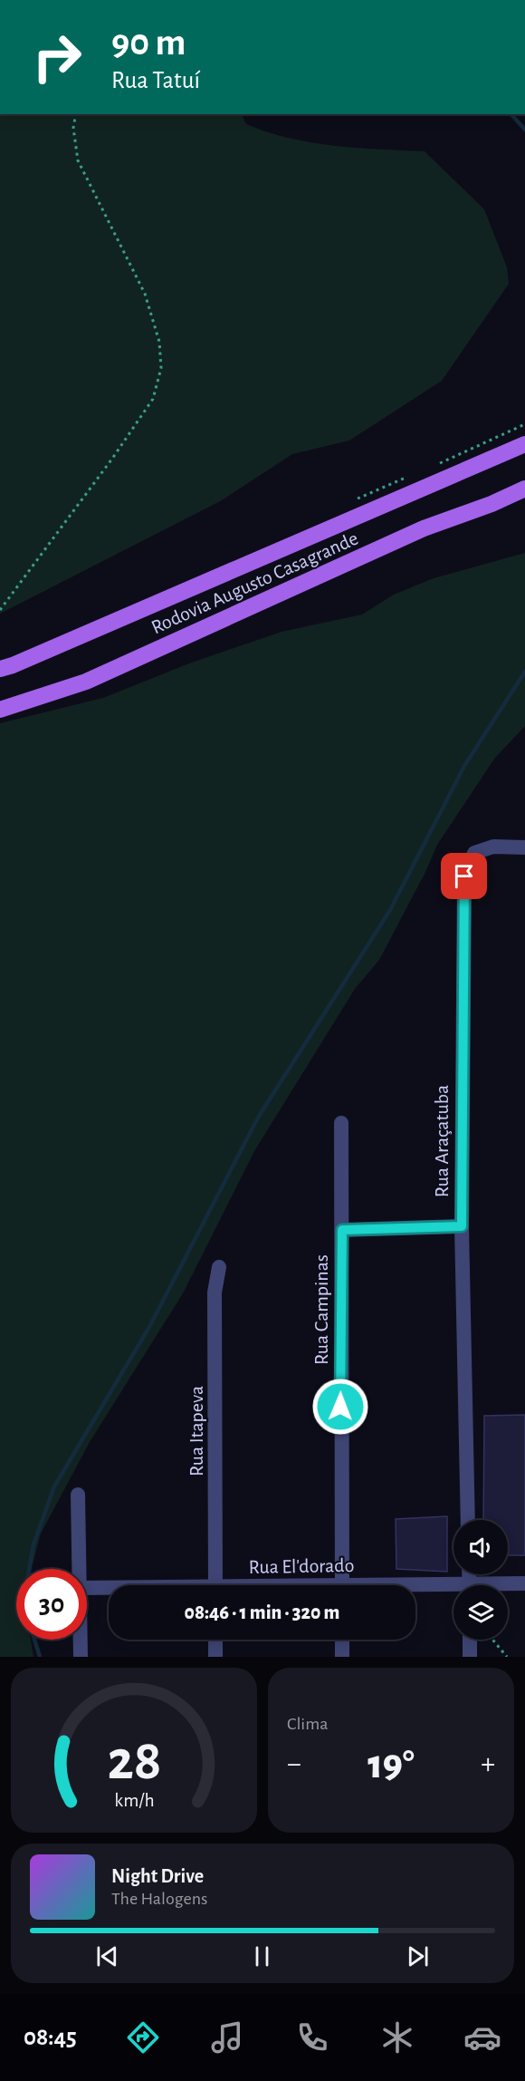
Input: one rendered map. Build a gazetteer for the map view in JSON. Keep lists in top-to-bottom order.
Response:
{
  "streets": {
    "main road": ["Rodovia Augusto Casagrande"],
    "street": [
      "Rua Araçatuba",
      "Rua Campinas",
      "Rua Itapeva",
      "Rua El'dorado"
    ]
  },
  "page": {
    "turn": ["90 m", "Rua Tatuí"],
    "limit": "30",
    "trip": "08:46 · 1 min · 320 m",
    "tile": "Clima",
    "heat": ["−", "19°", "+"],
    "song": ["Night Drive", "The Halogens"],
    "tabs": "08:45",
    "gauge": ["28", "km/h"]
  }
}
